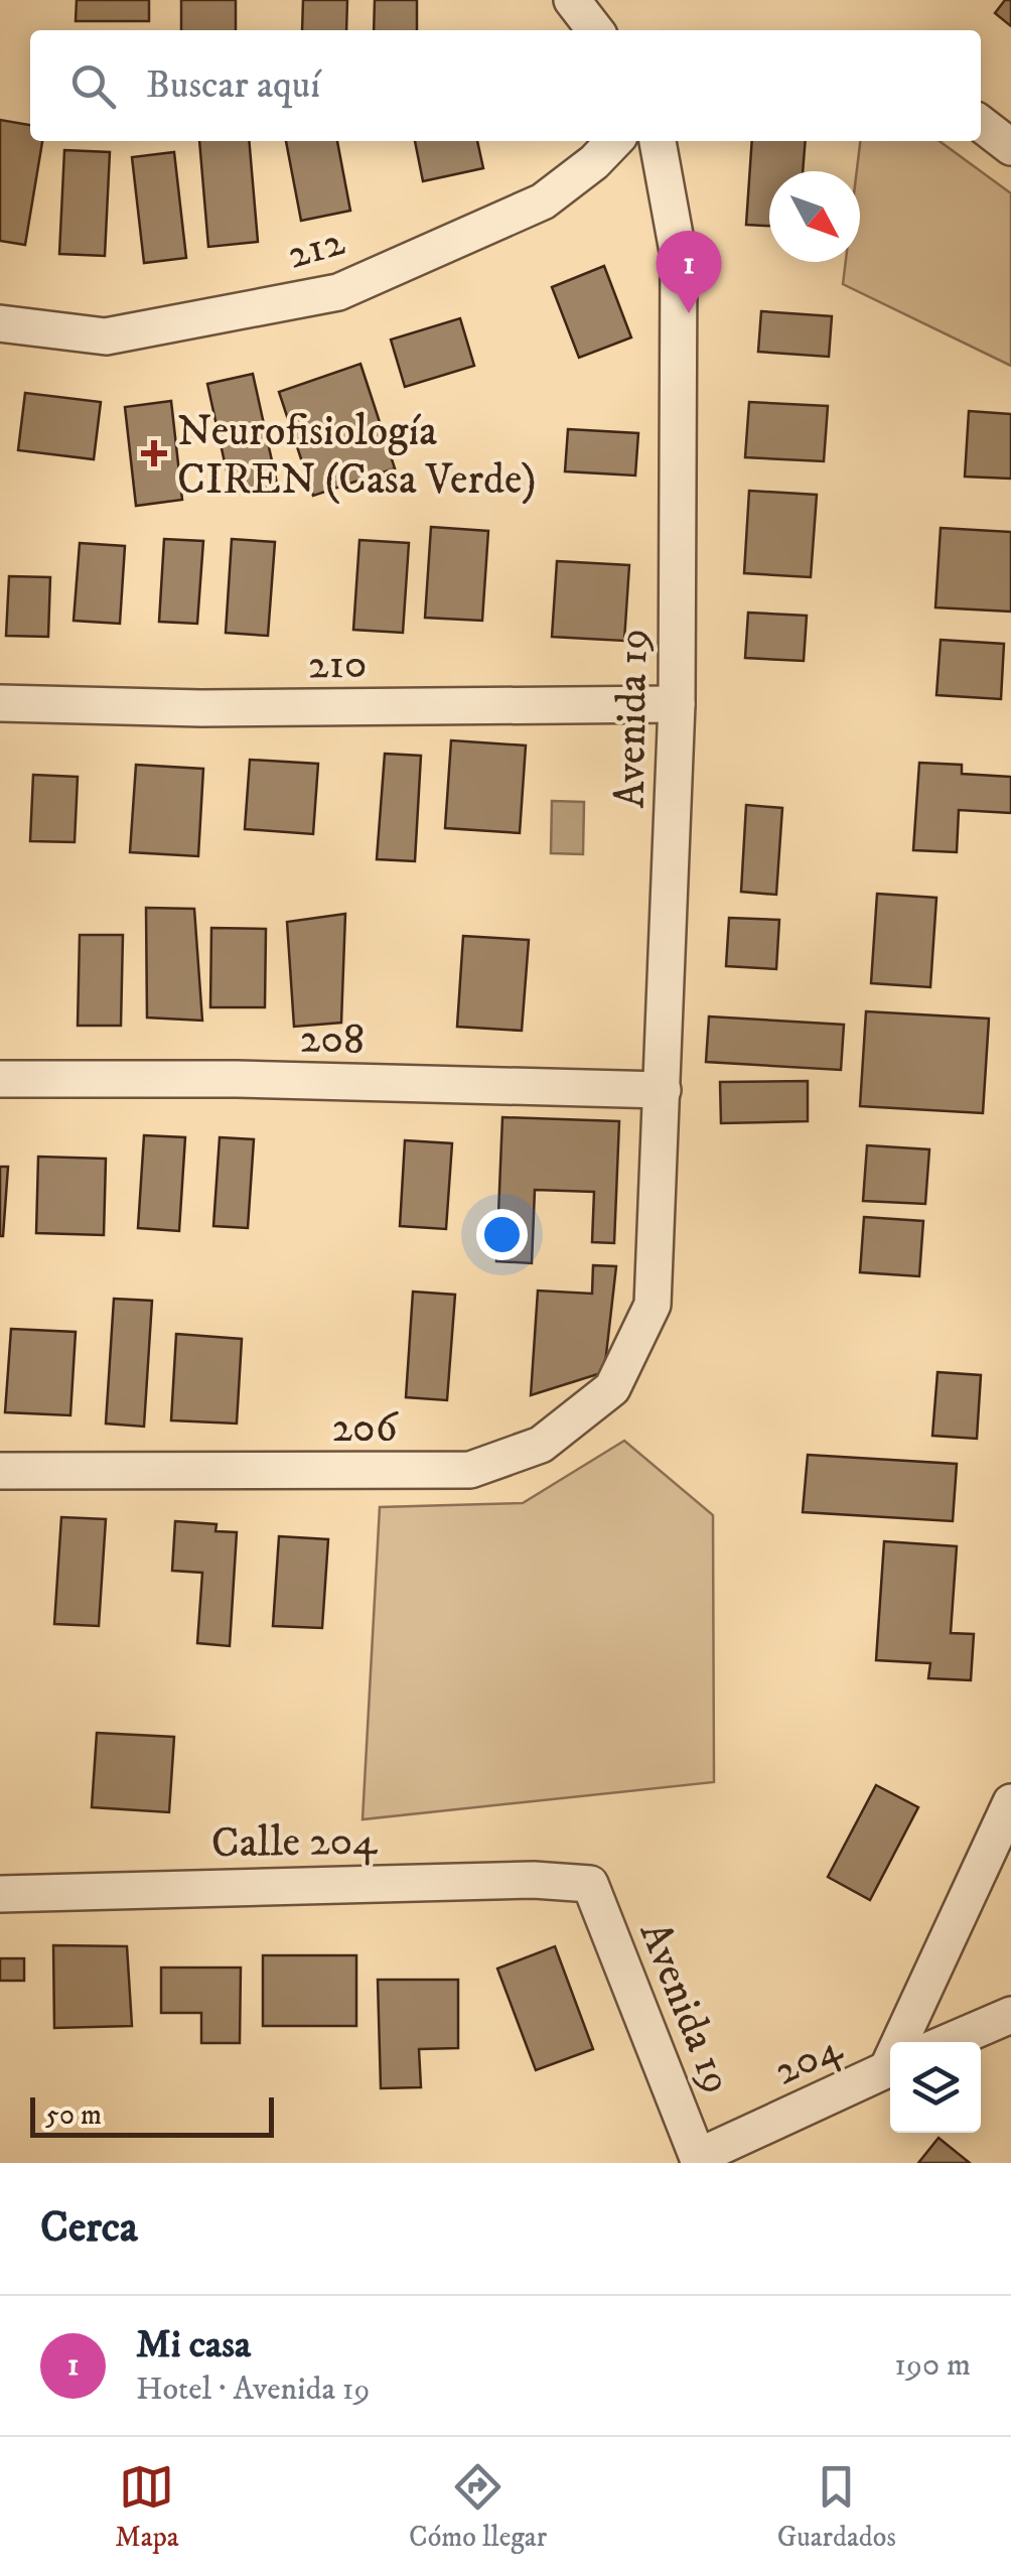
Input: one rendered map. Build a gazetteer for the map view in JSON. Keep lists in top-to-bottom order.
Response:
{
  "streets": {
    "street": [
      "212",
      "210",
      "Avenida 19",
      "208",
      "206",
      "Calle 204",
      "204"
    ]
  },
  "crossings": [
    ["210", "Avenida 19"],
    ["Avenida 19", "208"],
    ["Avenida 19", "206"],
    ["Avenida 19", "Calle 204"],
    ["Avenida 19", "204"]
  ],
  "places": {
    "health": ["Neurofisiología CIREN (Casa Verde)"]
  },
  "scale_bar": "50 m",
  "north": "bottom right",
  "page": {
    "search": "Buscar aquí",
    "pins": "1",
    "scale": "50 m",
    "heading": "Cerca",
    "list": [
      {
        "mark": "1",
        "name": "Mi casa",
        "note": "Hotel · Avenida 19",
        "value": "190 m"
      }
    ],
    "nav": ["Mapa", "Cómo llegar", "Guardados"]
  }
}
